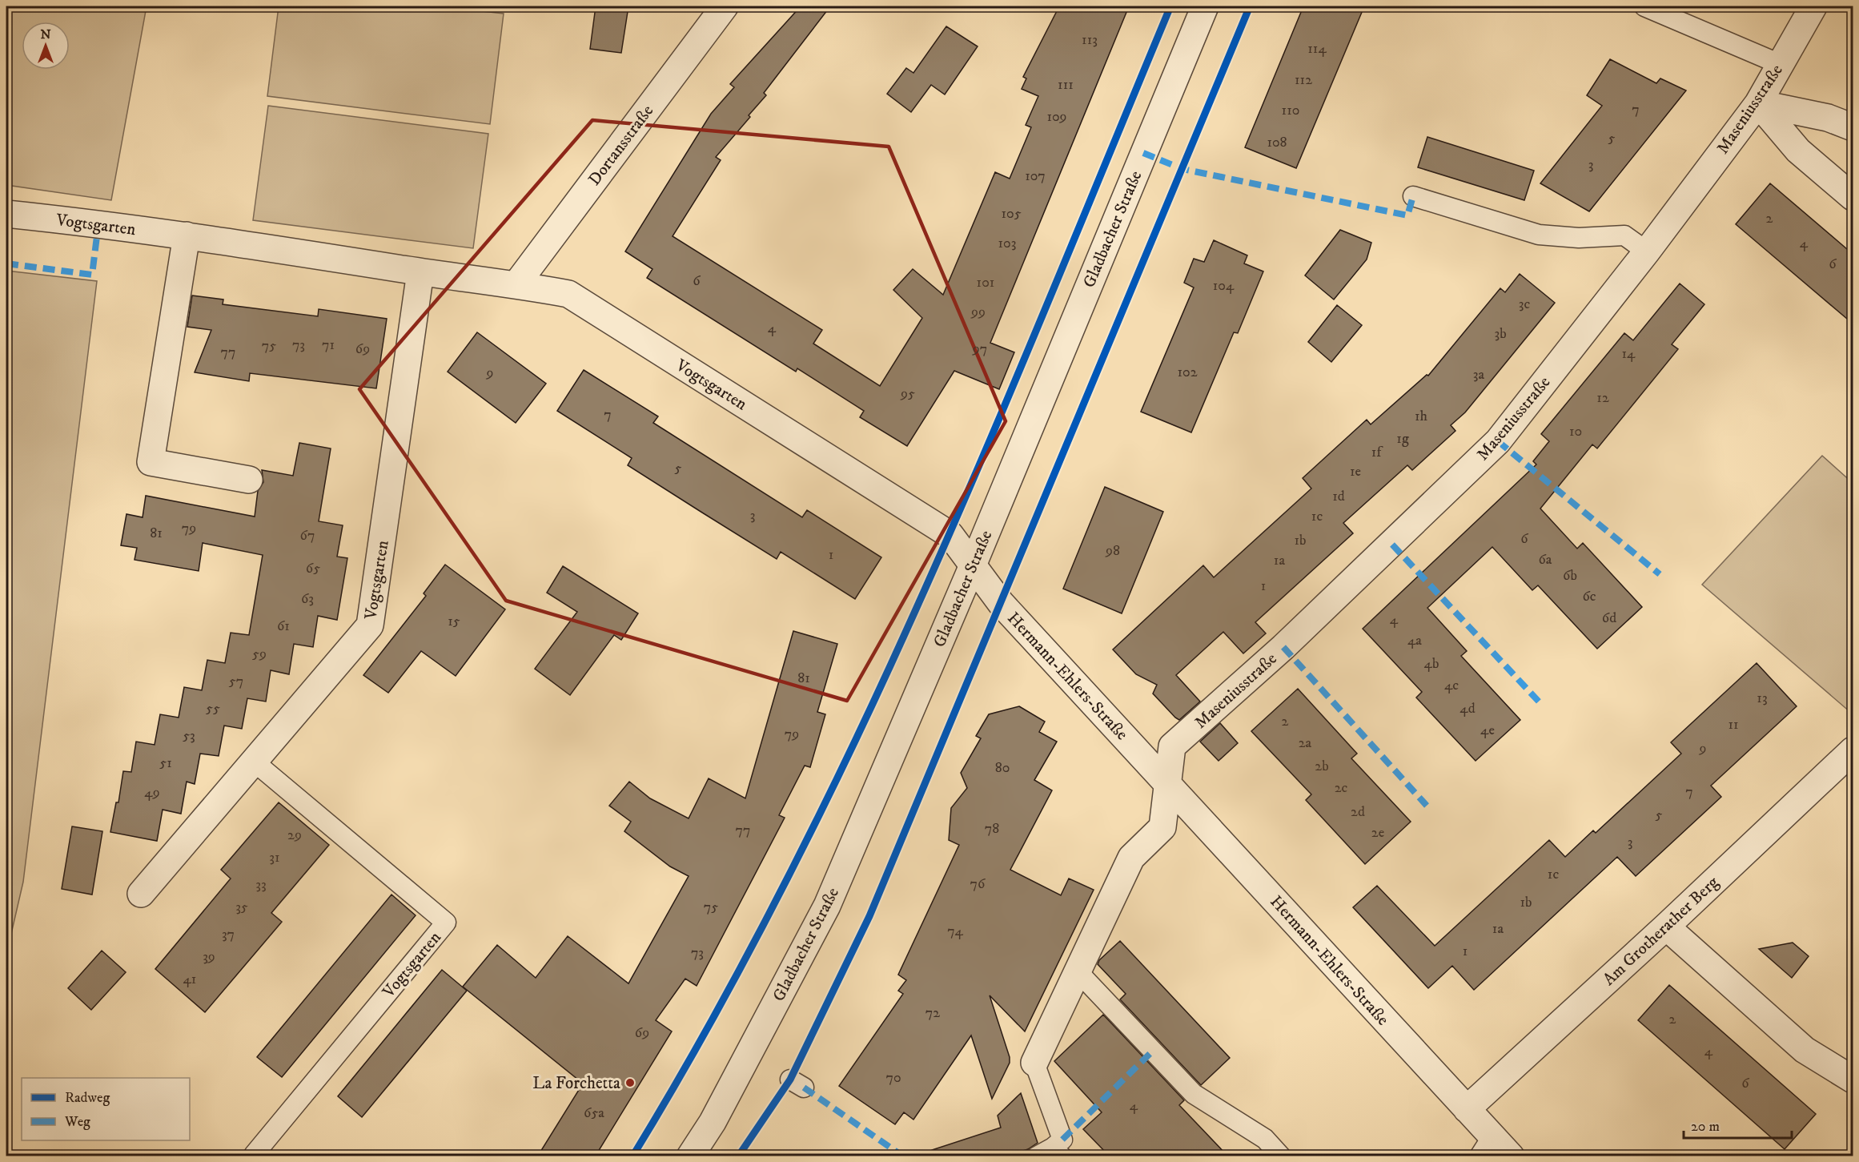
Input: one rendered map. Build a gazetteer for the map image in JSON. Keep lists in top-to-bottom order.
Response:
{
  "streets": {
    "street": [
      "Maseniusstraße",
      "Dortansstraße",
      "Vogtsgarten",
      "Gladbacher Straße",
      "Hermann-Ehlers-Straße",
      "Am Grotherather Berg"
    ]
  },
  "crossings": [
    ["Maseniusstraße", "Hermann-Ehlers-Straße"],
    ["Dortansstraße", "Vogtsgarten"],
    ["Vogtsgarten", "Gladbacher Straße"],
    ["Vogtsgarten", "Hermann-Ehlers-Straße"],
    ["Gladbacher Straße", "Hermann-Ehlers-Straße"],
    ["Hermann-Ehlers-Straße", "Am Grotherather Berg"]
  ],
  "places": ["La Forchetta"],
  "house_numbers": [
    "113",
    "114",
    "112",
    "111",
    "7",
    "110",
    "109",
    "5",
    "108",
    "3",
    "107",
    "105",
    "2",
    "103",
    "4",
    "6",
    "6",
    "101",
    "104",
    "3c",
    "99",
    "4",
    "3b",
    "73",
    "71",
    "75",
    "69",
    "97",
    "77",
    "14",
    "102",
    "9",
    "3a",
    "95",
    "12",
    "7",
    "1h",
    "10",
    "1g",
    "1f",
    "5",
    "1e",
    "1d",
    "3",
    "1c",
    "79",
    "81",
    "67",
    "6",
    "1b",
    "98",
    "1",
    "6a",
    "1a",
    "65",
    "6b",
    "1",
    "6c",
    "63",
    "6d",
    "4",
    "15",
    "61",
    "4a",
    "59",
    "4b",
    "81",
    "57",
    "4c",
    "13",
    "55",
    "4d",
    "2",
    "11",
    "4e",
    "79",
    "53",
    "2a",
    "9",
    "51",
    "2b",
    "80",
    "2c",
    "7",
    "49",
    "2d",
    "5",
    "78",
    "77",
    "2e",
    "29",
    "3",
    "31",
    "1c",
    "76",
    "33",
    "1b",
    "35",
    "75",
    "1a",
    "74",
    "37",
    "1",
    "73",
    "39",
    "41",
    "72",
    "2",
    "69",
    "4",
    "70",
    "6",
    "4",
    "65a"
  ],
  "legend": ["Radweg", "Weg"],
  "scale_bar": "20 m",
  "north": "top"
}
